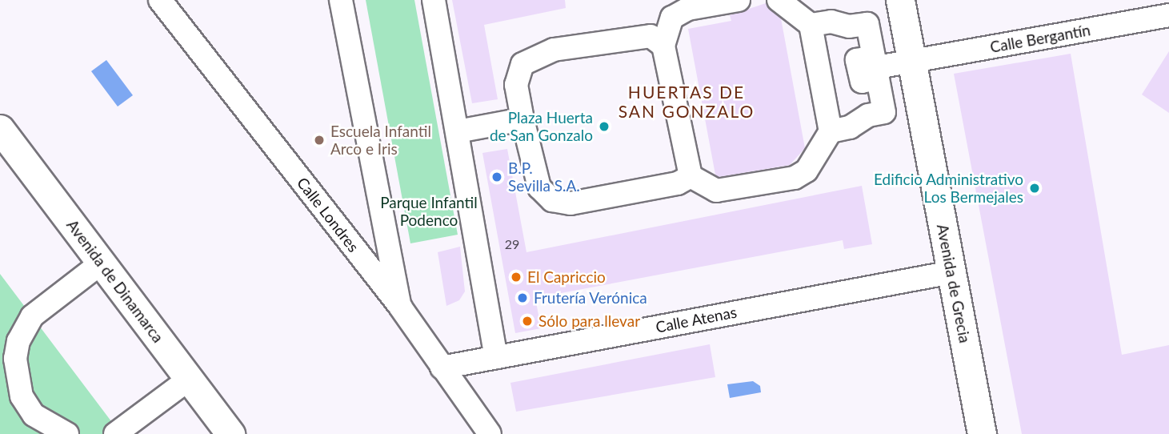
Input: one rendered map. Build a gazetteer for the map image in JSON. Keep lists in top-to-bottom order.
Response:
{
  "streets": {
    "main road": ["Avenida de Dinamarca", "Avenida de Grecia"],
    "street": ["Calle Bergantín", "Calle Londres", "Calle Atenas"]
  },
  "crossings": [
    ["Calle Bergantín", "Avenida de Grecia"],
    ["Calle Londres", "Calle Atenas"],
    ["Avenida de Grecia", "Calle Atenas"]
  ],
  "districts": ["HUERTAS DE SAN GONZALO"],
  "parks": ["Parque Infantil Podenco"],
  "places": [
    "Plaza Huerta de San Gonzalo",
    "Escuela Infantil Arco e Iris",
    "B.P. Sevilla S.A.",
    "Edificio Administrativo Los Bermejales",
    "El Capriccio",
    "Frutería Verónica",
    "Sólo para llevar"
  ],
  "house_numbers": ["29"]
}
